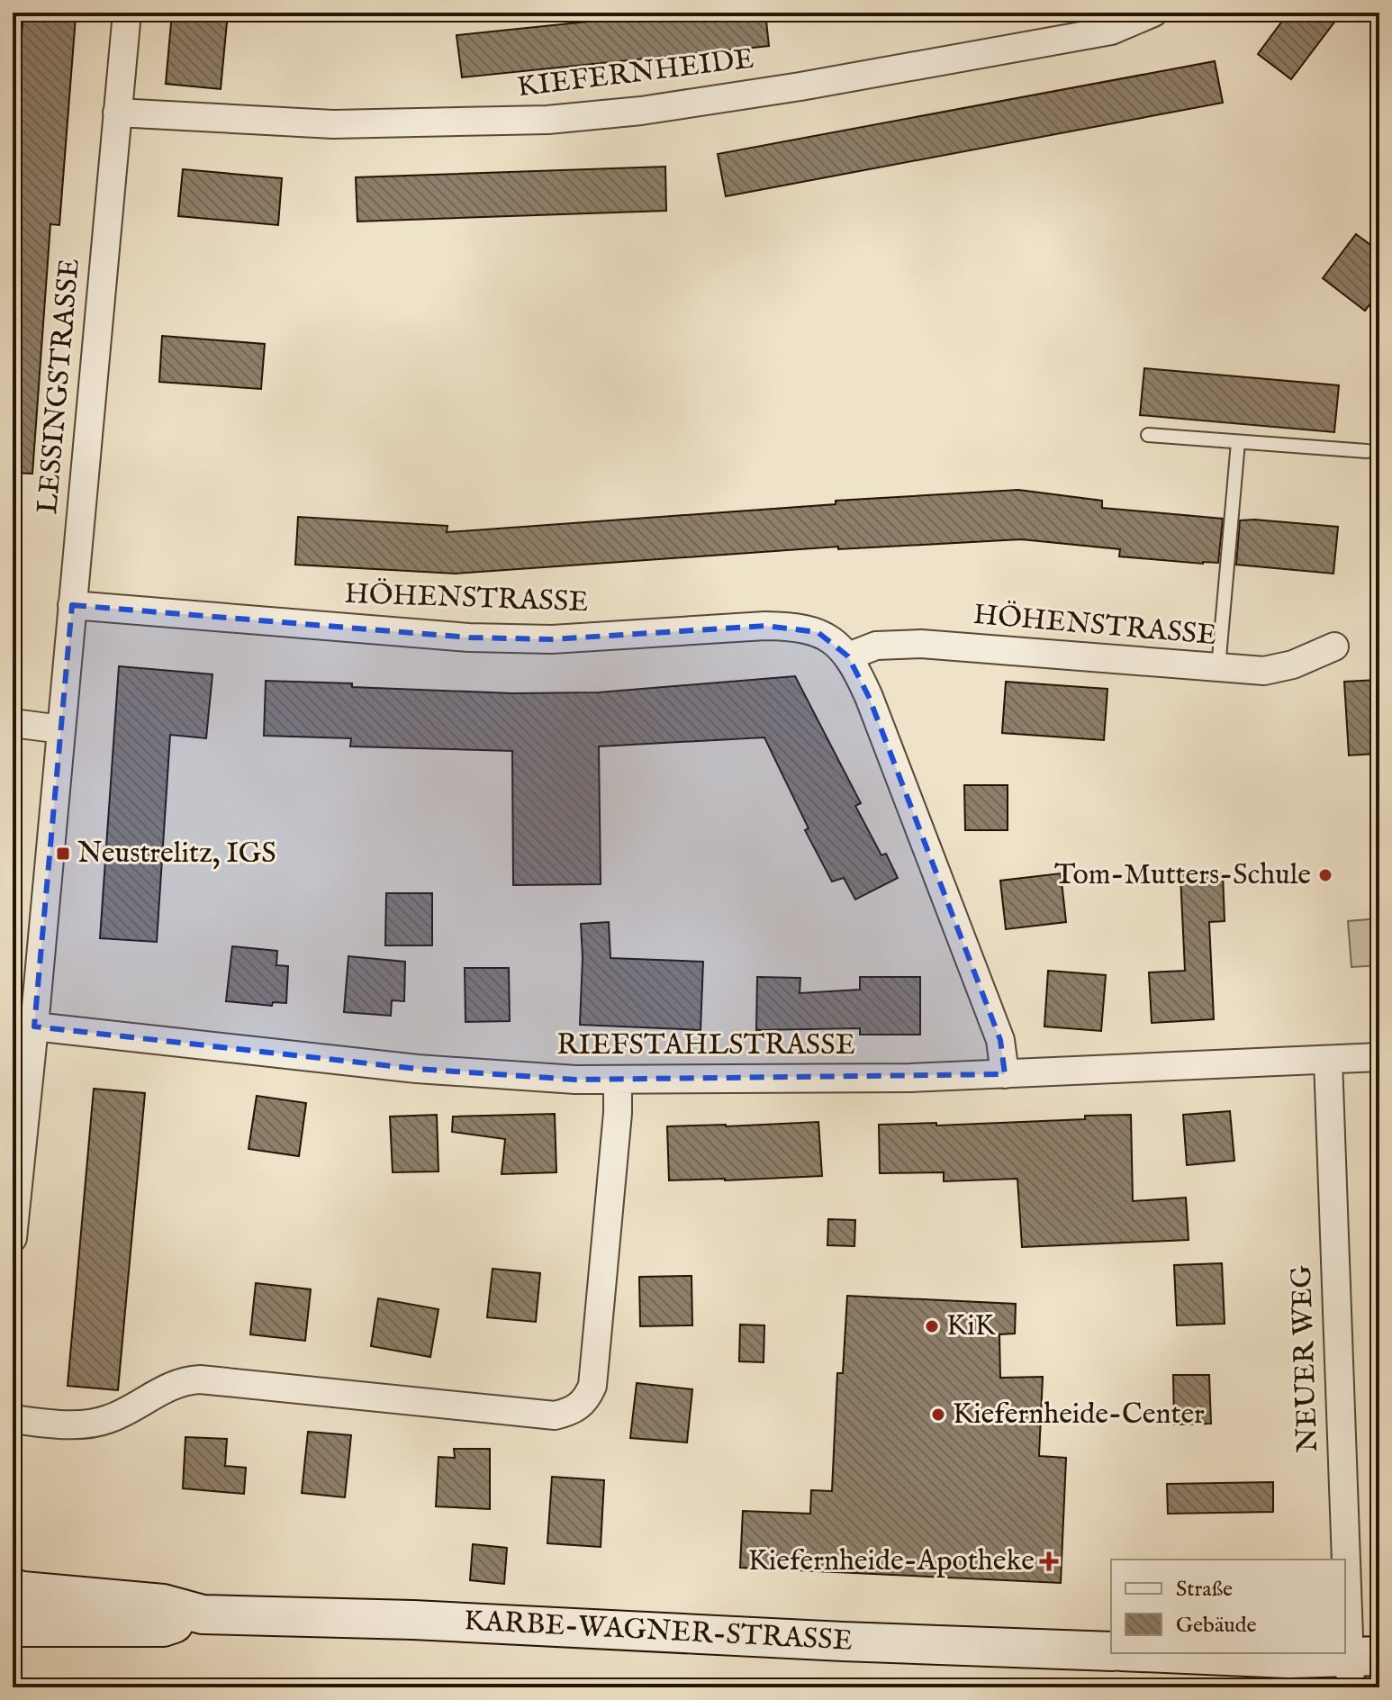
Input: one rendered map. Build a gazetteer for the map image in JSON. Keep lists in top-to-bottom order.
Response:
{
  "streets": {
    "street": [
      "KIEFERNHEIDE",
      "LESSINGSTRASSE",
      "HÖHENSTRASSE",
      "RIEFSTAHLSTRASSE",
      "NEUER WEG",
      "KARBE-WAGNER-STRASSE"
    ]
  },
  "crossings": [
    ["KIEFERNHEIDE", "LESSINGSTRASSE"],
    ["LESSINGSTRASSE", "HÖHENSTRASSE"],
    ["LESSINGSTRASSE", "RIEFSTAHLSTRASSE"],
    ["HÖHENSTRASSE", "RIEFSTAHLSTRASSE"],
    ["RIEFSTAHLSTRASSE", "NEUER WEG"]
  ],
  "places": {
    "transit": ["Neustrelitz, IGS"],
    "other": ["Tom-Mutters-Schule", "KiK", "Kiefernheide-Center"],
    "health": ["Kiefernheide-Apotheke"]
  },
  "legend": ["Straße", "Gebäude"]
}
